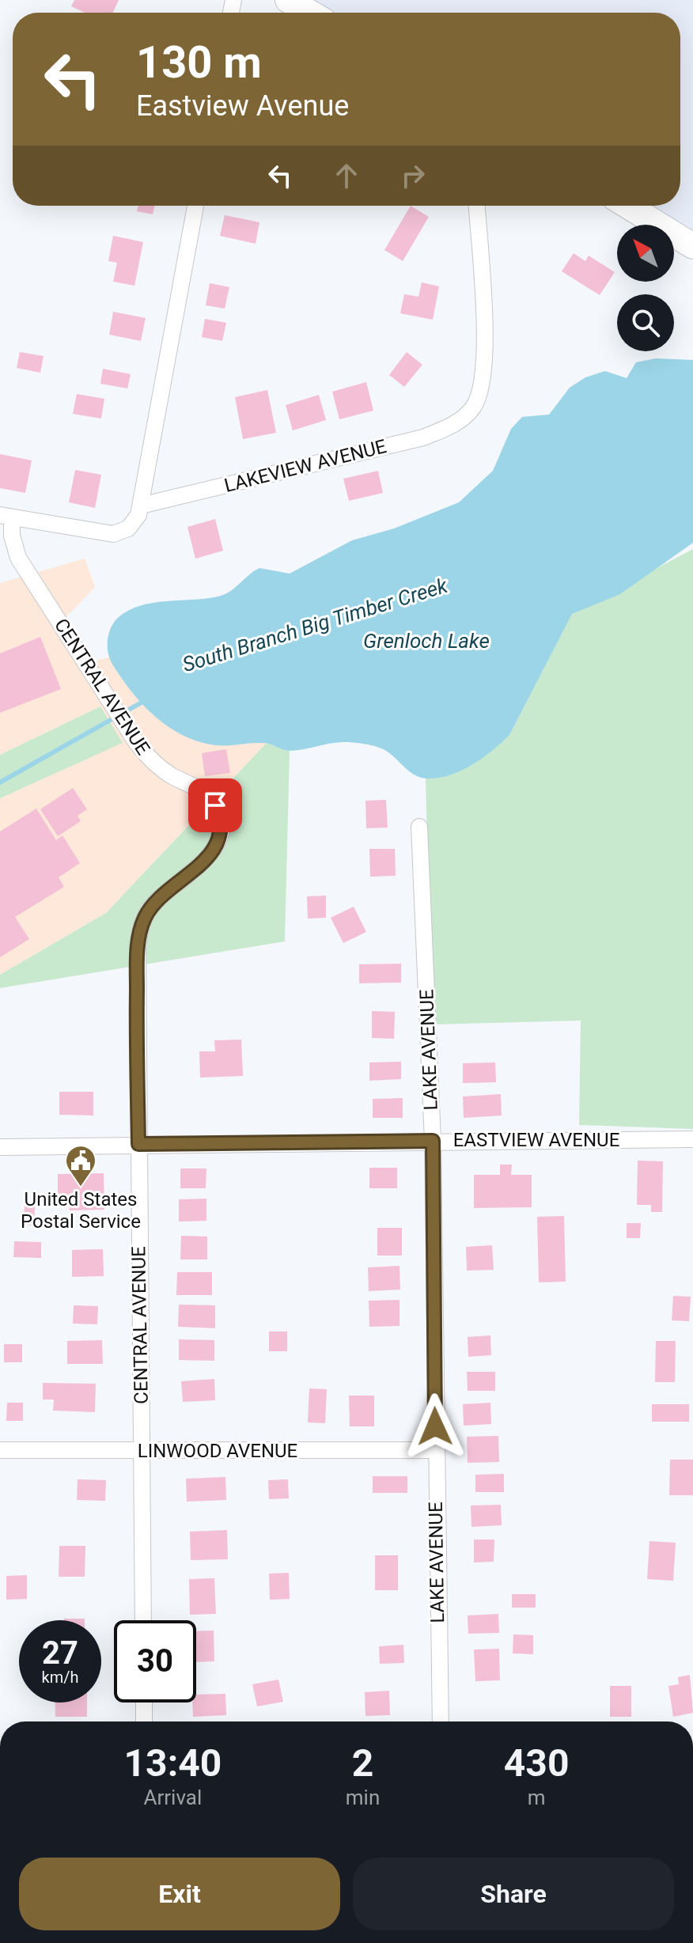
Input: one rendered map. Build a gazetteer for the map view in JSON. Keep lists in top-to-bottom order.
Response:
{
  "streets": {
    "street": [
      "LAKEVIEW AVENUE",
      "CENTRAL AVENUE",
      "LAKE AVENUE",
      "EASTVIEW AVENUE",
      "LINWOOD AVENUE"
    ]
  },
  "crossings": [
    ["CENTRAL AVENUE", "EASTVIEW AVENUE"],
    ["CENTRAL AVENUE", "LINWOOD AVENUE"],
    ["LAKE AVENUE", "EASTVIEW AVENUE"],
    ["LAKE AVENUE", "LINWOOD AVENUE"]
  ],
  "water": ["South Branch Big Timber Creek", "Grenloch Lake"],
  "places": {
    "public building": ["United States Postal Service"]
  },
  "north": "top left",
  "page": {
    "turn": ["130 m", "Eastview Avenue"],
    "speed": "27 km/h",
    "limit": "30",
    "eta": [
      "13:40",
      "Arrival",
      "2",
      "min",
      "430",
      "m"
    ],
    "buttons": ["Exit", "Share"]
  }
}
